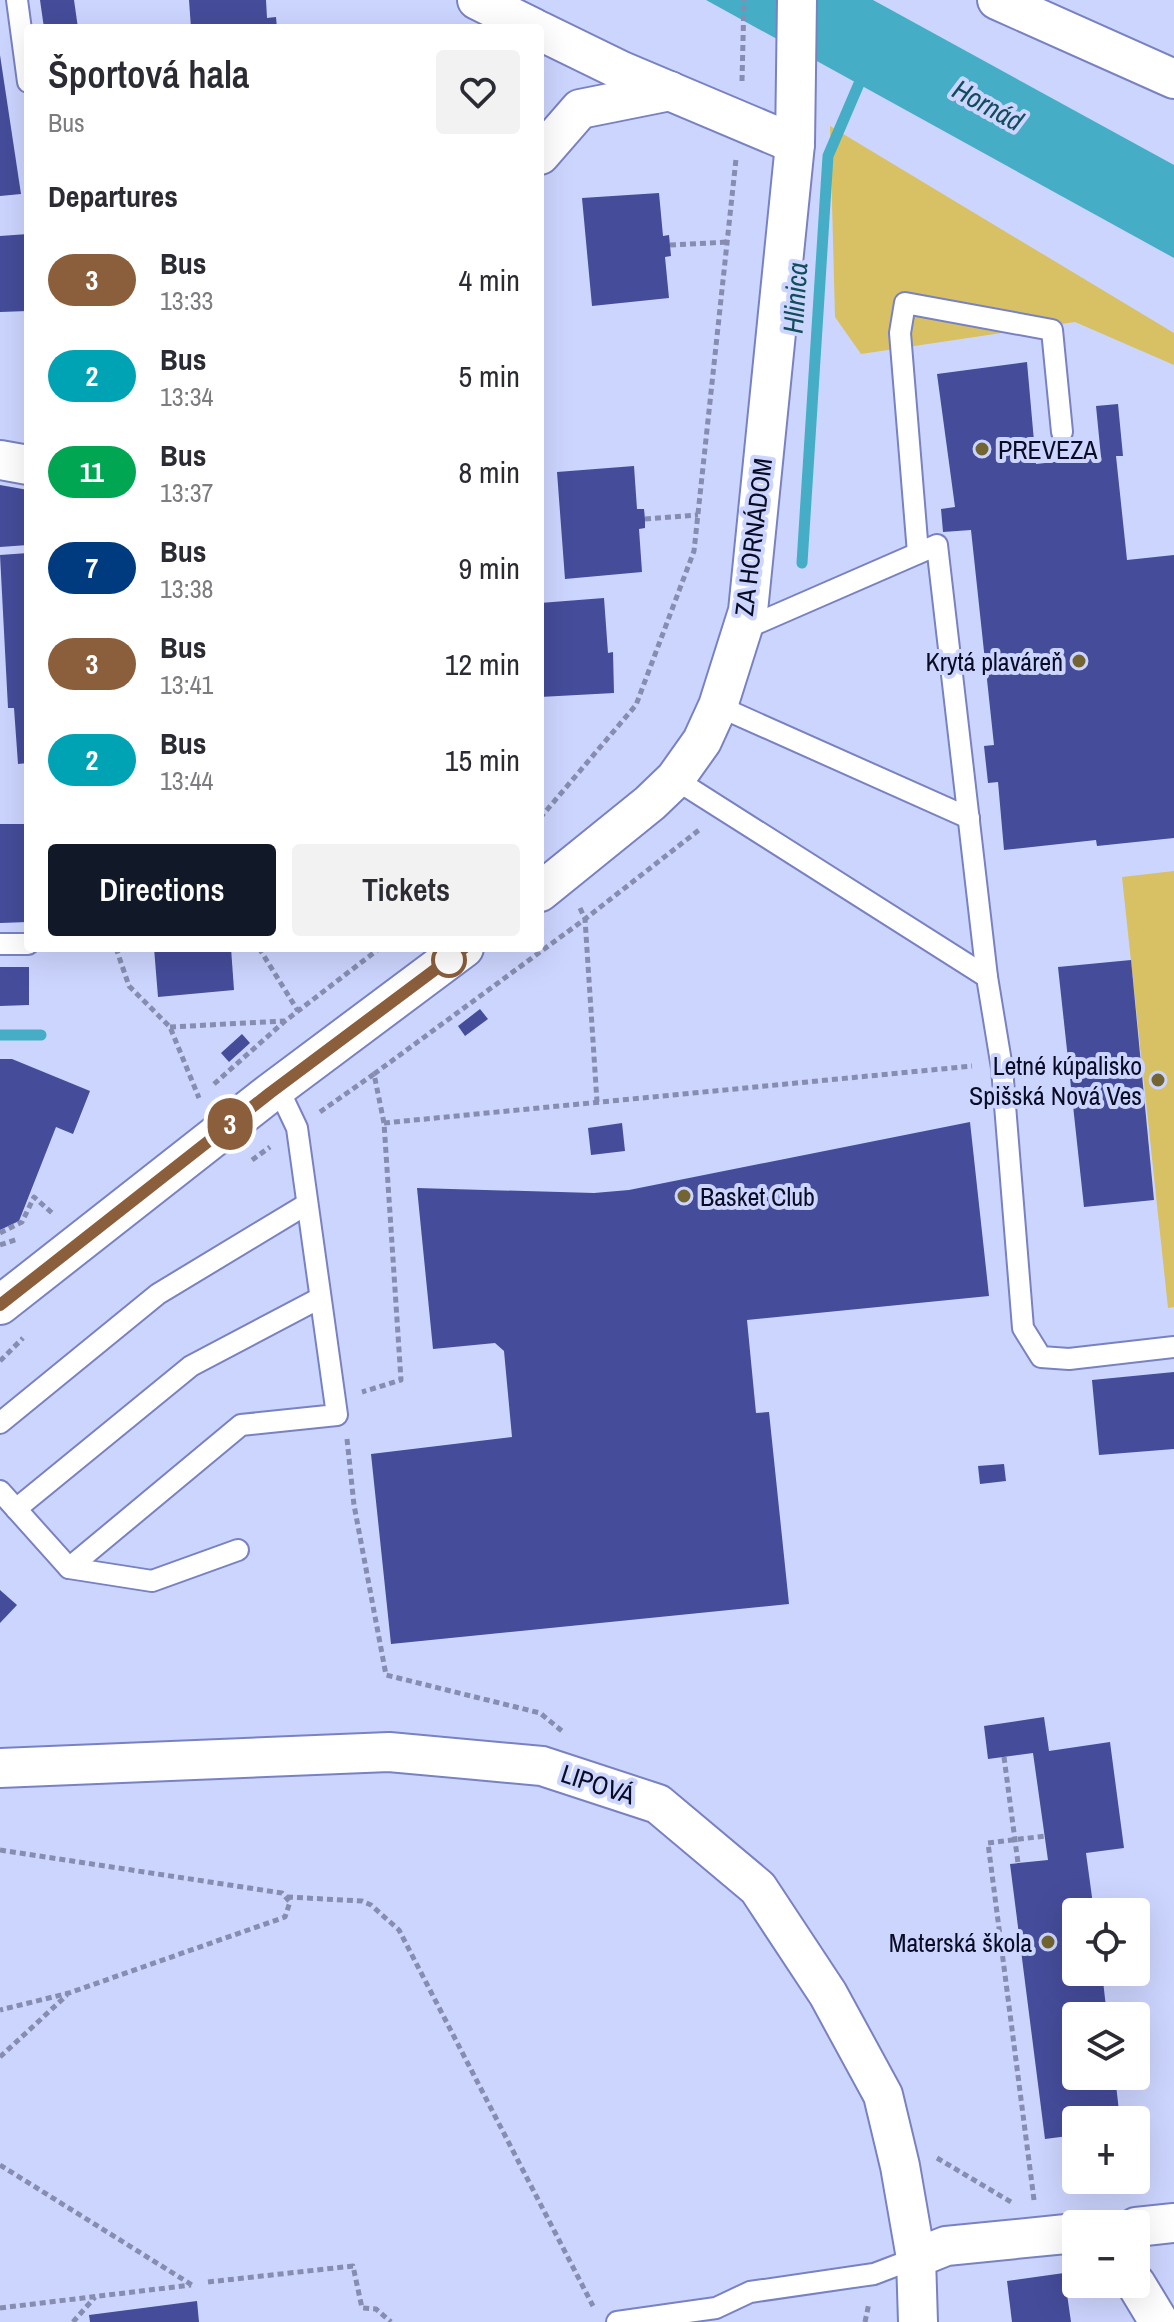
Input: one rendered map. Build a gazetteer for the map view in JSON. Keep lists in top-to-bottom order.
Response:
{
  "streets": {
    "street": ["ZA HORNÁDOM", "LIPOVÁ"]
  },
  "water": ["Hornád", "Hlinica"],
  "places": [
    "PREVEZA",
    "Krytá plaváreň",
    "Letné kúpalisko Spišská Nová Ves",
    "Basket Club",
    "Materská škola"
  ],
  "lines": ["bus line 3"],
  "page": {
    "on_map": "3",
    "heading": [
      ["Športová hala", "Bus"],
      "Departures"
    ],
    "list": [
      {
        "mark": "3",
        "name": "Bus",
        "note": "13:33",
        "value": "4 min"
      },
      {
        "mark": "2",
        "name": "Bus",
        "note": "13:34",
        "value": "5 min"
      },
      {
        "mark": "11",
        "name": "Bus",
        "note": "13:37",
        "value": "8 min"
      },
      {
        "mark": "7",
        "name": "Bus",
        "note": "13:38",
        "value": "9 min"
      },
      {
        "mark": "3",
        "name": "Bus",
        "note": "13:41",
        "value": "12 min"
      },
      {
        "mark": "2",
        "name": "Bus",
        "note": "13:44",
        "value": "15 min"
      }
    ],
    "buttons": ["Directions", "Tickets"],
    "map_buttons": ["+", "−"]
  }
}
